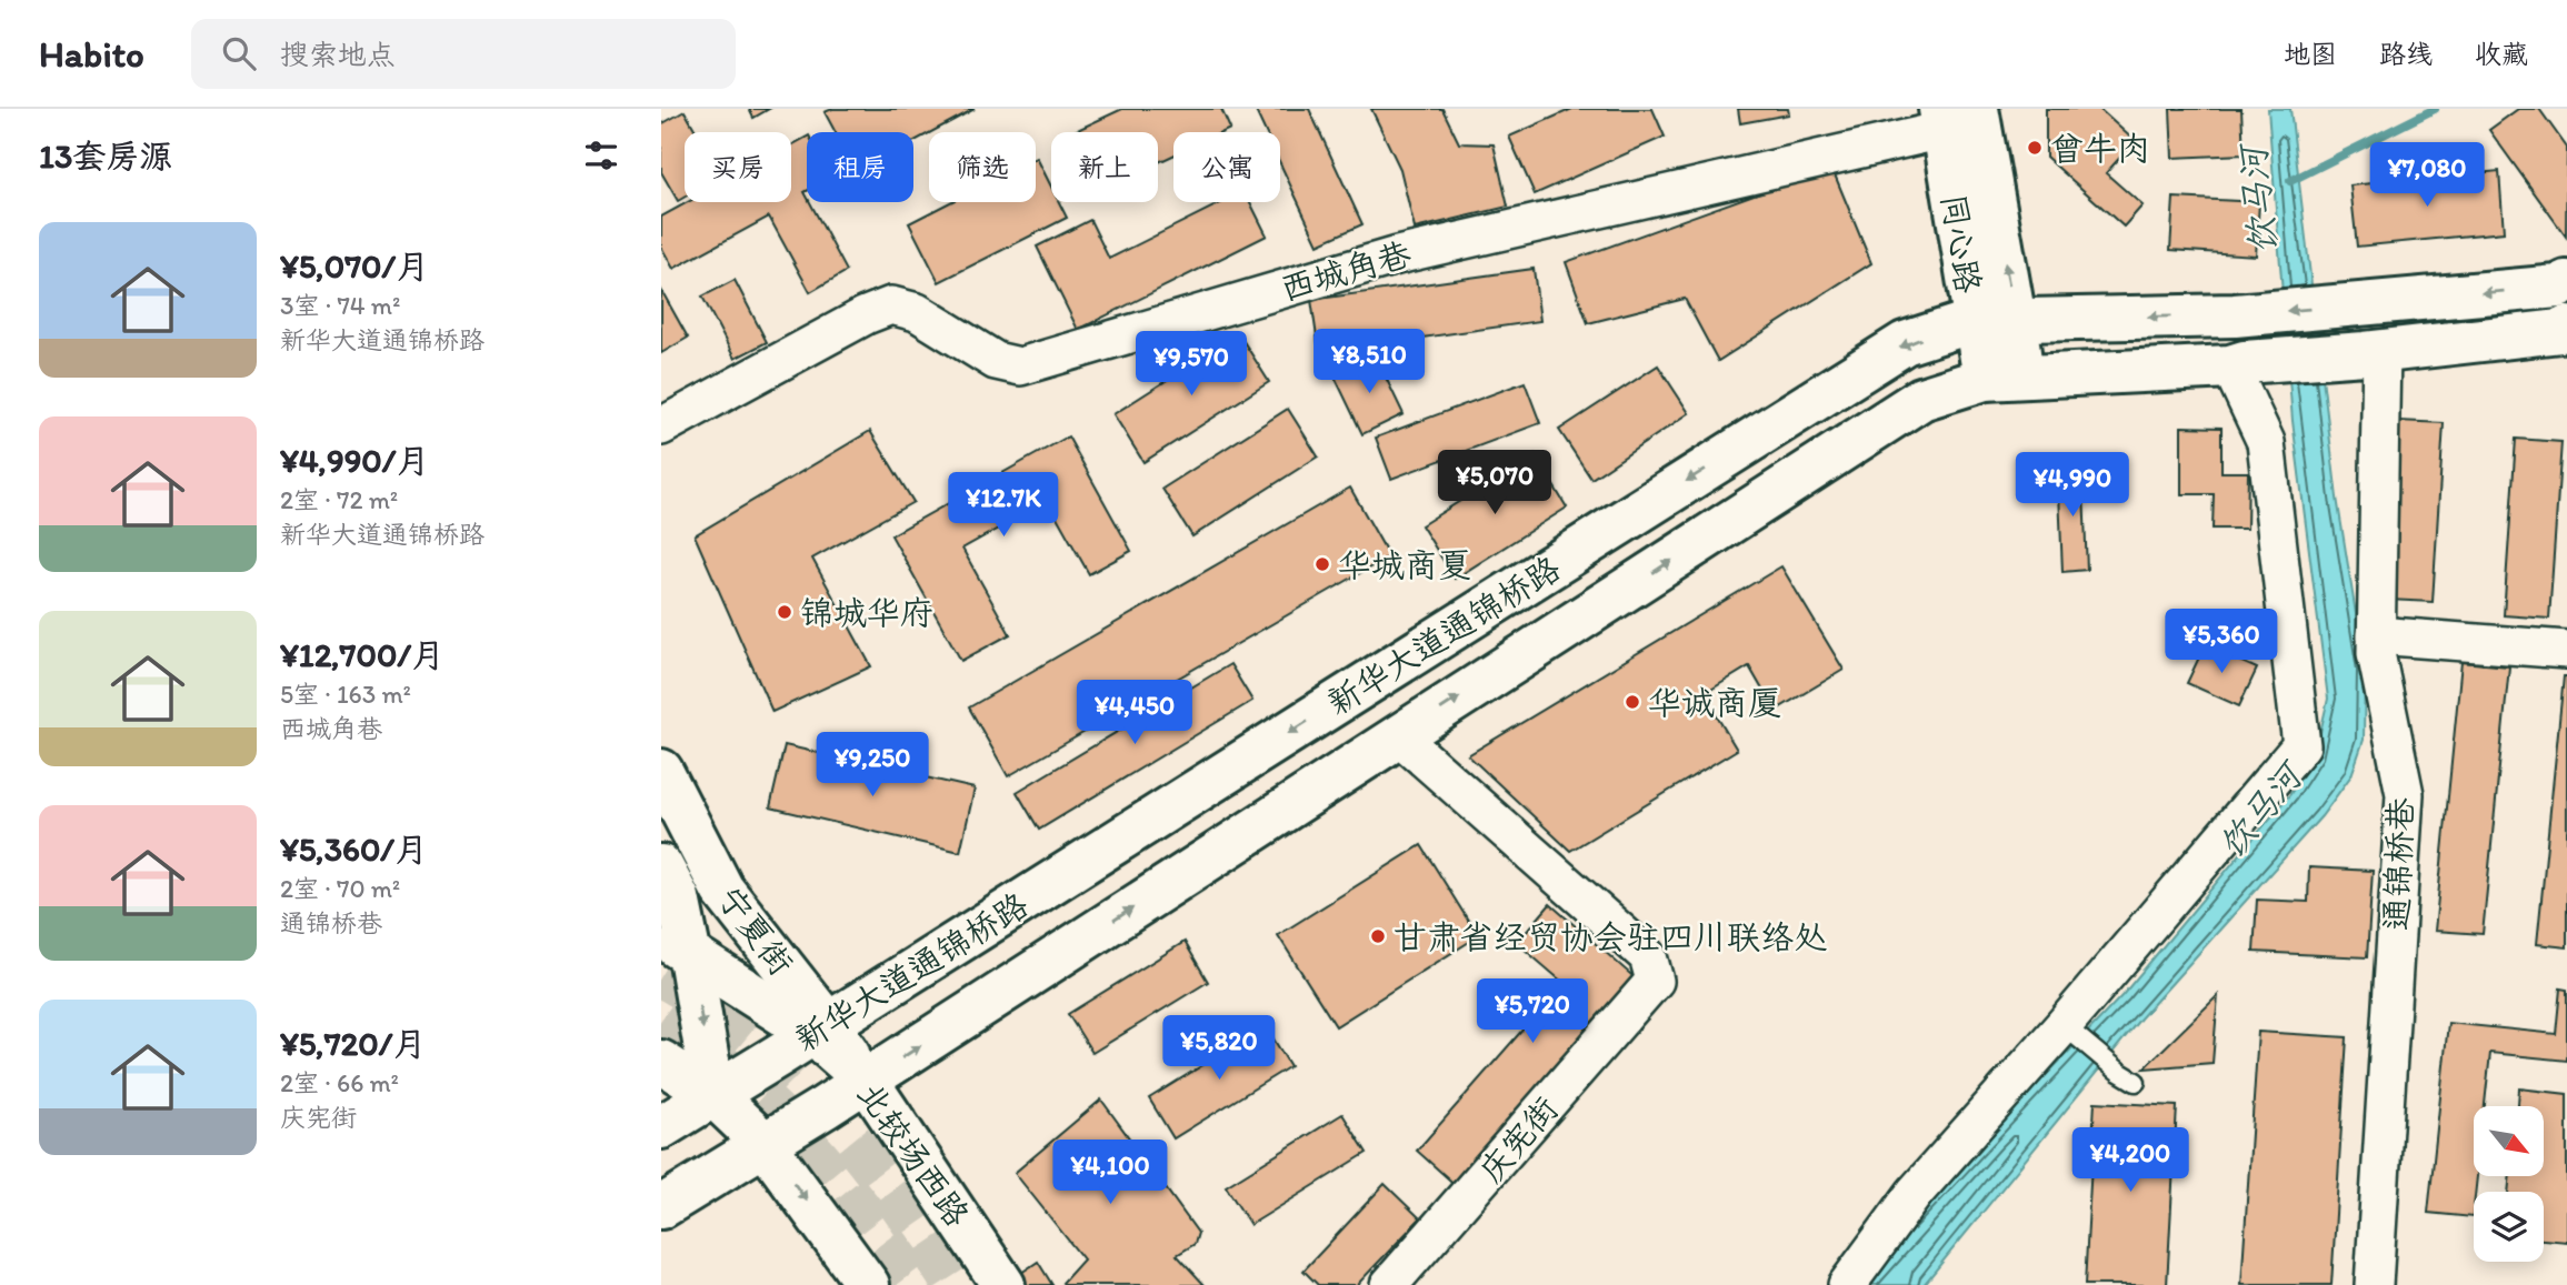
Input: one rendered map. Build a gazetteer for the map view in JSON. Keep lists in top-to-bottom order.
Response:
{
  "streets": {
    "main road": [
      "同心路",
      "新华大道通锦桥路",
      "宁夏街",
      "北较场西路"
    ],
    "street": ["西城角巷", "通锦桥巷", "庆宪街"]
  },
  "crossings": [
    ["同心路", "西城角巷"],
    ["同心路", "新华大道通锦桥路"],
    ["新华大道通锦桥路", "通锦桥巷"],
    ["新华大道通锦桥路", "宁夏街"],
    ["新华大道通锦桥路", "庆宪街"],
    ["新华大道通锦桥路", "北较场西路"],
    ["宁夏街", "北较场西路"]
  ],
  "water": ["饮马河"],
  "places": [
    "曾牛肉",
    "华城商夏",
    "锦城华府",
    "华诚商厦",
    "甘肃省经贸协会驻四川联络处"
  ],
  "north": "bottom right",
  "page": {
    "header": "Habito",
    "search": "搜索地点",
    "nav": ["地图", "路线", "收藏"],
    "heading": "13套房源",
    "chip": [
      "买房",
      "租房",
      "筛选",
      "新上",
      "公寓"
    ],
    "price": [
      "¥7,080",
      "¥8,510",
      "¥9,570",
      "¥5,070",
      "¥4,990",
      "¥12.7K",
      "¥5,360",
      "¥4,450",
      "¥9,250",
      "¥5,720",
      "¥5,820",
      "¥4,200",
      "¥4,100"
    ],
    "list": [
      {
        "name": "¥5,070/月",
        "note": "3室 · 74 m² · 新华大道通锦桥路"
      },
      {
        "name": "¥4,990/月",
        "note": "2室 · 72 m² · 新华大道通锦桥路"
      },
      {
        "name": "¥12,700/月",
        "note": "5室 · 163 m² · 西城角巷"
      },
      {
        "name": "¥5,360/月",
        "note": "2室 · 70 m² · 通锦桥巷"
      },
      {
        "name": "¥5,720/月",
        "note": "2室 · 66 m² · 庆宪街"
      }
    ]
  }
}
